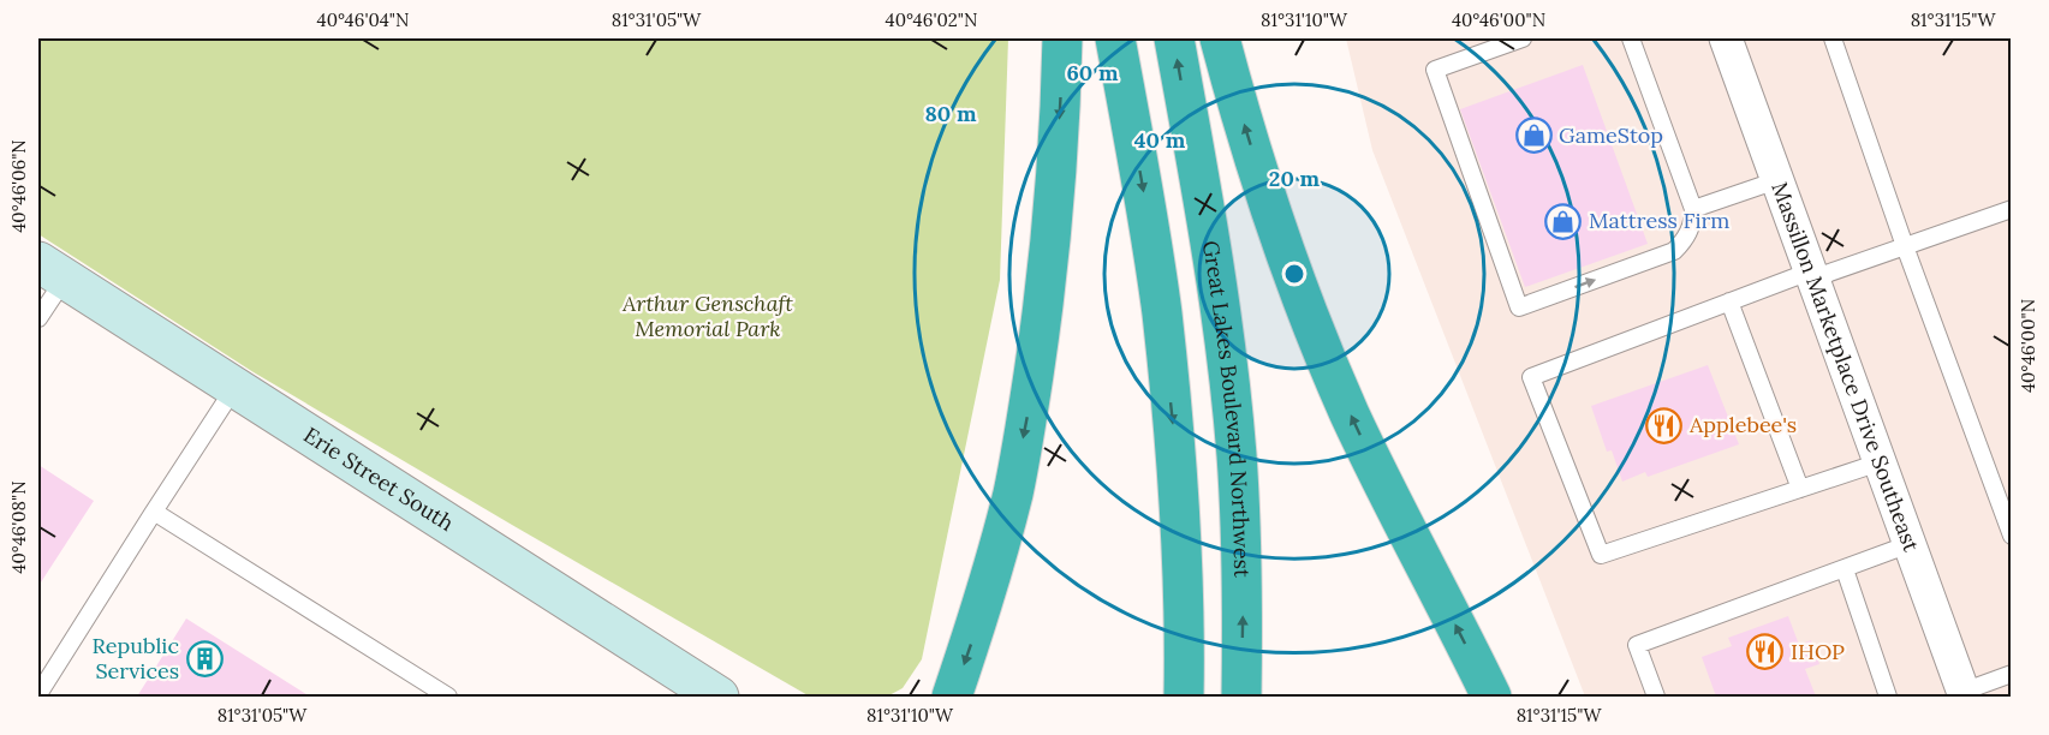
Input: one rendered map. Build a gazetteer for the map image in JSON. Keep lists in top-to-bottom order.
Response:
{
  "streets": {
    "highway": ["Great Lakes Boulevard Northwest"],
    "main road": ["Erie Street South"],
    "street": ["Massillon Marketplace Drive Southeast"]
  },
  "parks": ["Arthur Genschaft Memorial Park"],
  "places": {
    "shop": ["GameStop", "Mattress Firm"],
    "restaurant": ["Applebee's", "IHOP"],
    "building": ["Republic Services"]
  },
  "coordinates": [
    "40°46'04\"N",
    "81°31'05\"W",
    "40°46'02\"N",
    "81°31'10\"W",
    "40°46'00\"N",
    "81°31'15\"W",
    "40°46'06\"N",
    "40°46'08\"N"
  ],
  "rings": [
    "60 m",
    "80 m",
    "40 m",
    "20 m"
  ]
}
